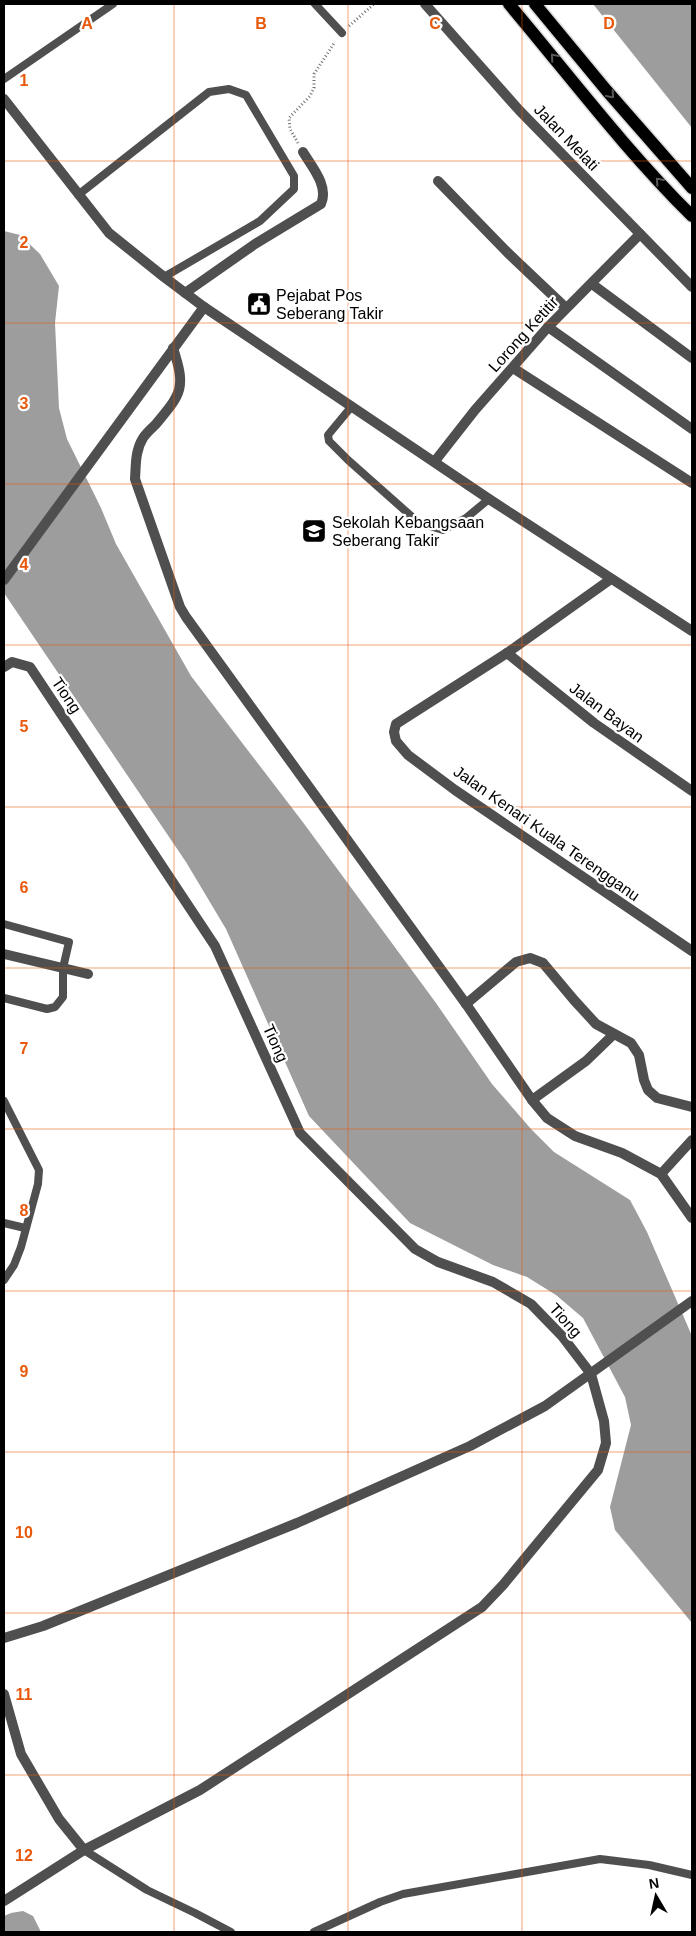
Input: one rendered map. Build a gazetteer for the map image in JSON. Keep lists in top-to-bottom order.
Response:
{
  "streets": {
    "street": [
      "Jalan Melati",
      "Lorong Ketitir",
      "Tiong",
      "Jalan Bayan",
      "Jalan Kenari Kuala Terengganu"
    ]
  },
  "crossings": [
    ["Jalan Melati", "Lorong Ketitir"],
    ["Jalan Bayan", "Jalan Kenari Kuala Terengganu"]
  ],
  "places": {
    "public building": ["Pejabat Pos Seberang Takir"],
    "school or university": ["Sekolah Kebangsaan Seberang Takir"]
  },
  "north": "top",
  "grid": {
    "columns": [
      "A",
      "B",
      "C",
      "D"
    ],
    "rows": [
      "1",
      "2",
      "3",
      "4",
      "5",
      "6",
      "7",
      "8",
      "9",
      "10",
      "11",
      "12"
    ]
  }
}
